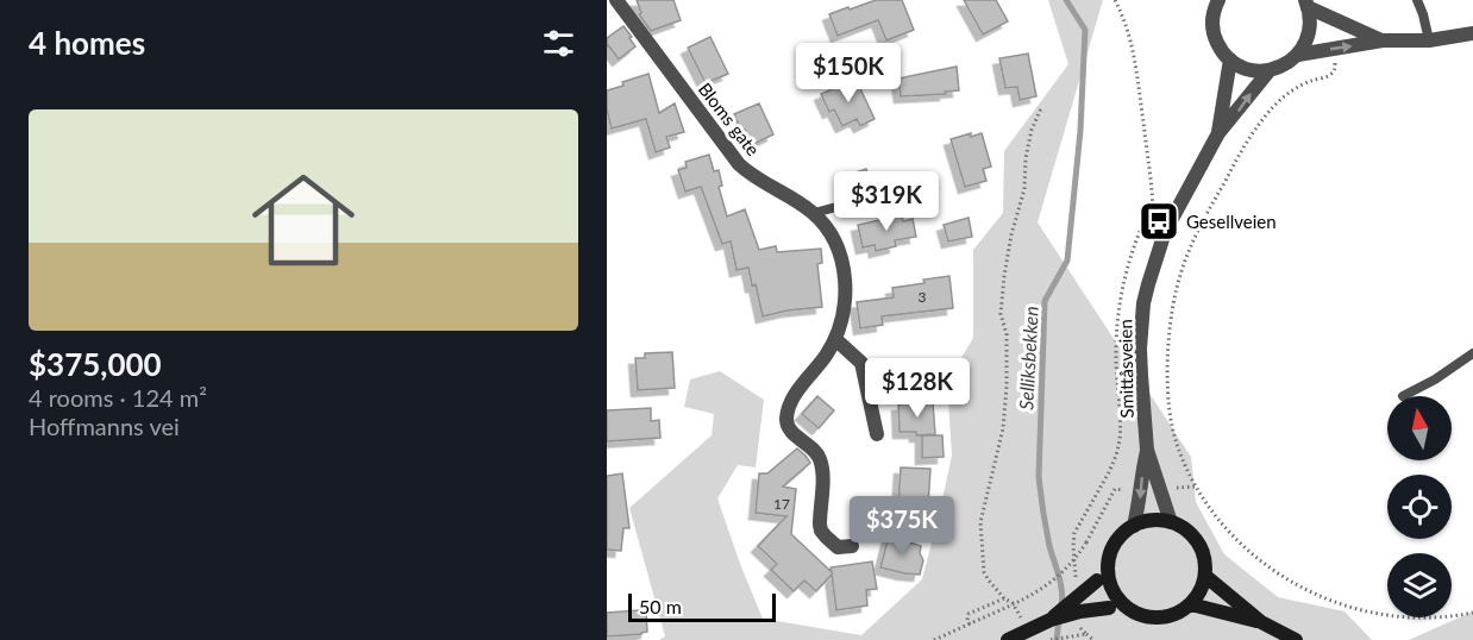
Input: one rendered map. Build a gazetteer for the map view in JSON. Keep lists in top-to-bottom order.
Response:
{
  "streets": {
    "street": ["Bloms gate", "Smittåsveien"]
  },
  "water": ["Selliksbekken"],
  "places": {
    "bus stop": ["Gesellveien"]
  },
  "house_numbers": ["3", "17"],
  "scale_bar": "50 m",
  "north": "top",
  "page": {
    "heading": "4 homes",
    "price": [
      "$150K",
      "$319K",
      "$128K",
      "$375K"
    ],
    "list": [
      {
        "name": "$375,000",
        "note": "4 rooms · 124 m² · Hoffmanns vei"
      }
    ],
    "scale": "50 m"
  }
}
